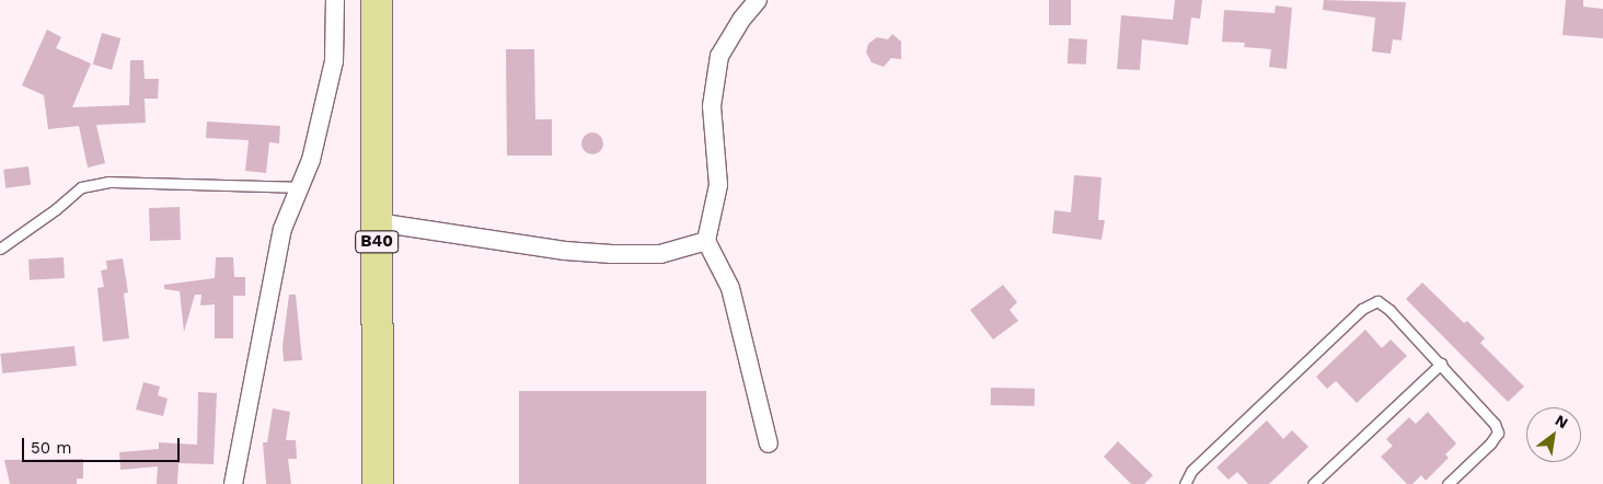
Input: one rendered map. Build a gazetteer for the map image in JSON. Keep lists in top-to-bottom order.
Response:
{
  "streets": {
    "highway": ["B40"]
  },
  "scale_bar": "50 m",
  "north": "top right"
}
